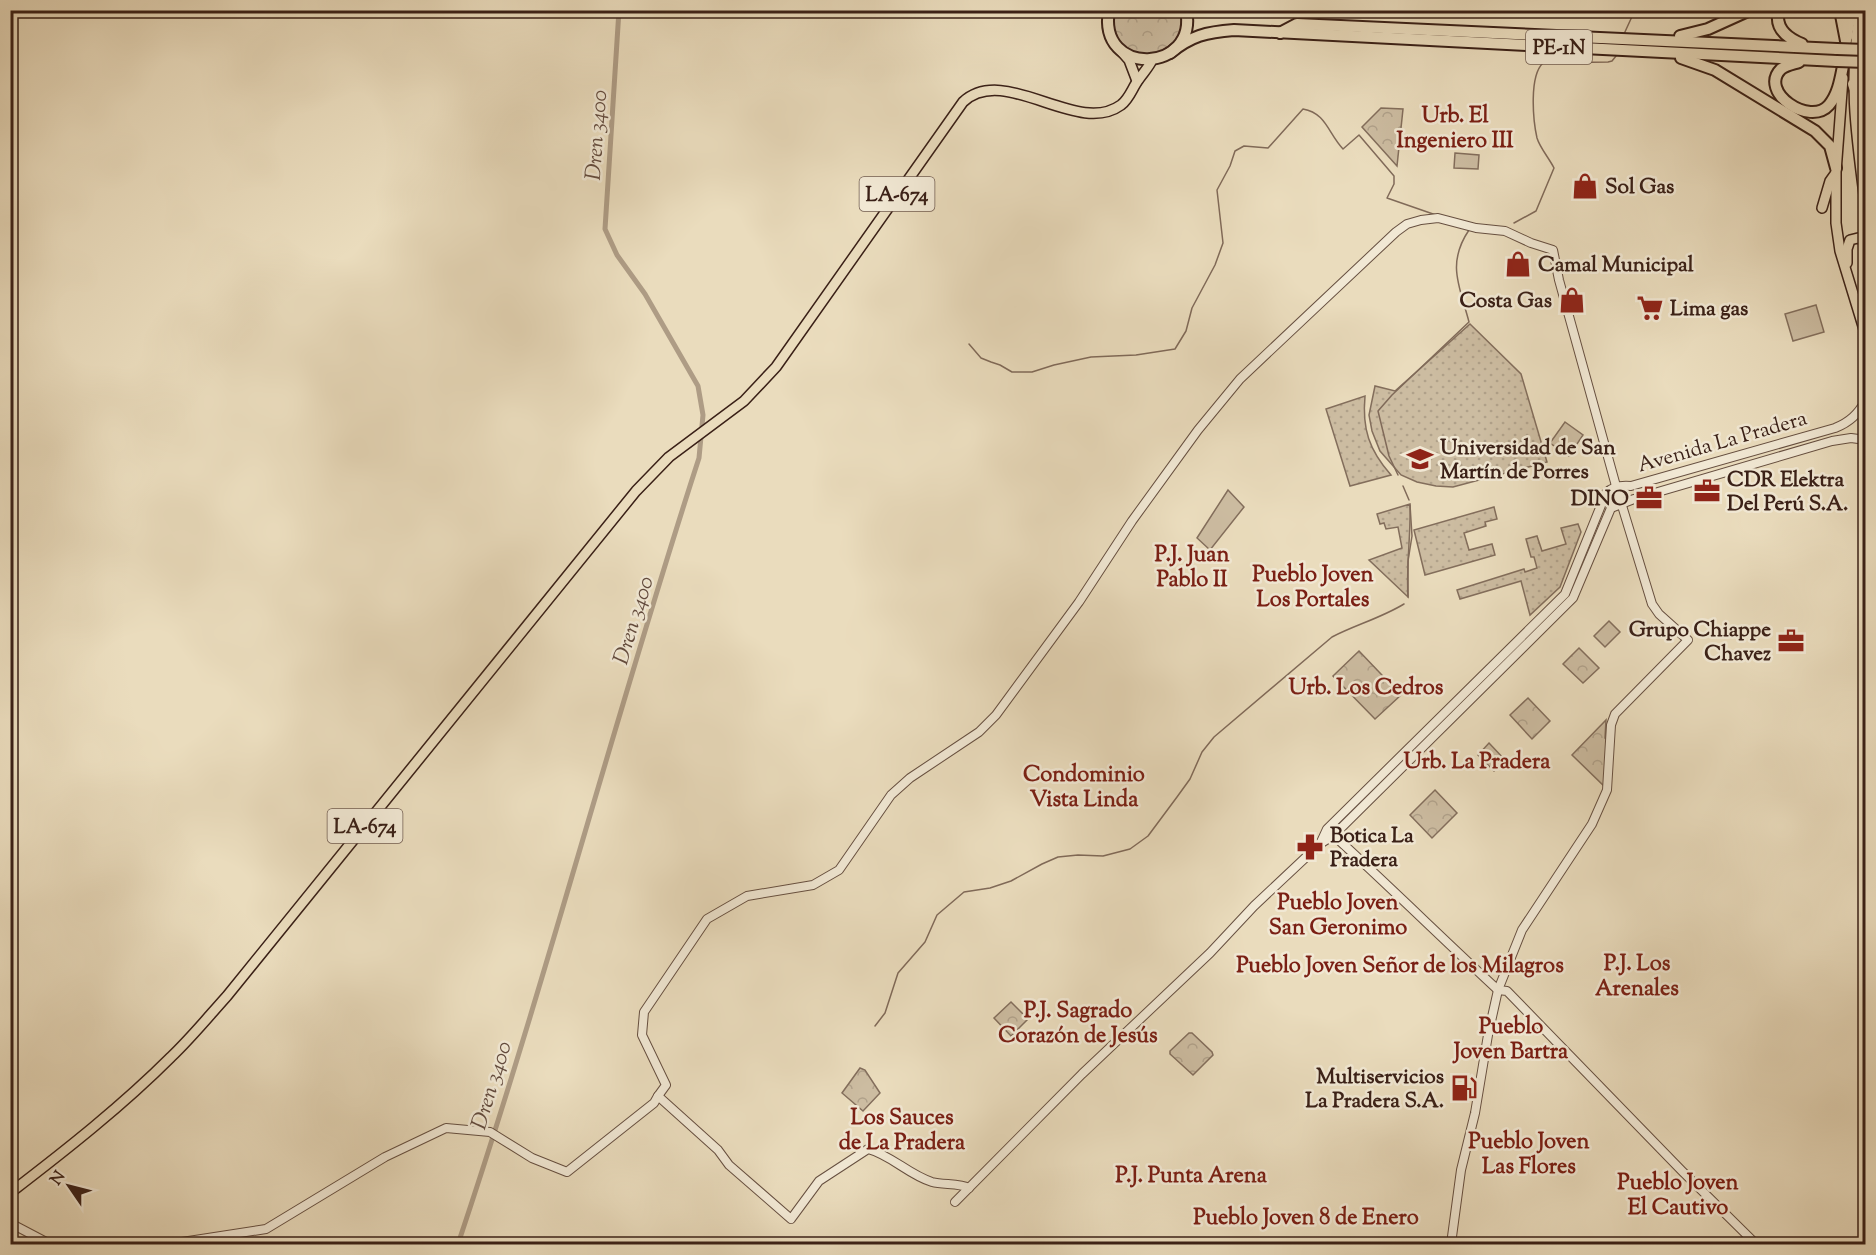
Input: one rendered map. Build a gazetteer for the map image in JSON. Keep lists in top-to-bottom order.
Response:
{
  "streets": {
    "highway": ["PE-1N"],
    "main road": ["LA-674"],
    "street": ["Avenida La Pradera"]
  },
  "crossings": [
    ["PE-1N", "LA-674"]
  ],
  "districts": [
    "Urb. El Ingeniero III",
    "P.J. Juan Pablo II",
    "Pueblo Joven Los Portales",
    "Urb. Los Cedros",
    "Urb. La Pradera",
    "Condominio Vista Linda",
    "Pueblo Joven San Geronimo",
    "P.J. Los Arenales",
    "Pueblo Joven Señor de los Milagros",
    "P.J. Sagrado Corazón de Jesús",
    "Pueblo Joven Bartra",
    "Los Sauces de La Pradera",
    "Pueblo Joven Las Flores",
    "P.J. Punta Arena",
    "Pueblo Joven El Cautivo",
    "Pueblo Joven 8 de Enero"
  ],
  "water": ["Dren 3400"],
  "places": {
    "shop": ["Sol Gas", "Camal Municipal", "Costa Gas"],
    "supermarket": ["Lima gas"],
    "school or university": ["Universidad de San Martín de Porres"],
    "office": ["CDR Elektra Del Perú S.A.", "DINO", "Grupo Chiappe Chavez"],
    "pharmacy": ["Botica La Pradera"],
    "fuel station": ["Multiservicios La Pradera S.A."]
  },
  "north": "top left"
}
